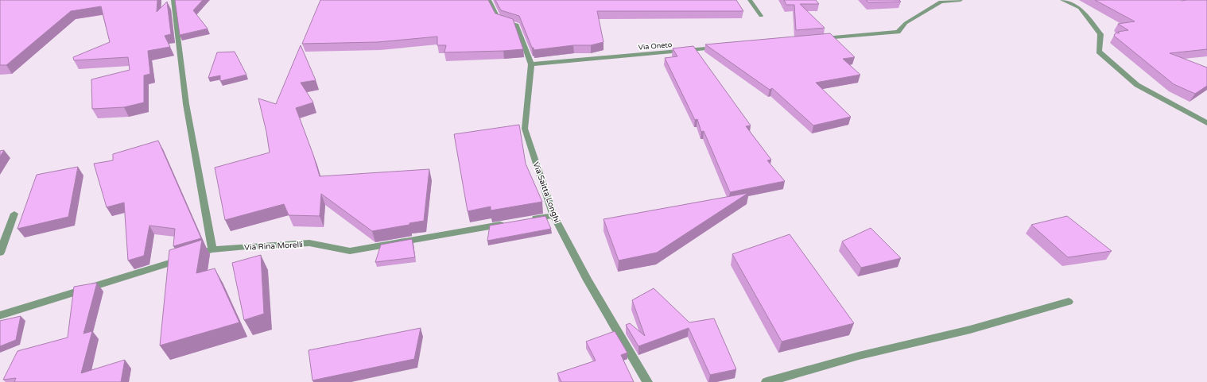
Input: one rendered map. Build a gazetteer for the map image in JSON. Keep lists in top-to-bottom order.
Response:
{
  "streets": {
    "street": ["Via Oneto", "Via Saitta Longhi", "Via Rina Morelli"]
  },
  "crossings": [
    ["Via Oneto", "Via Saitta Longhi"]
  ]
}
